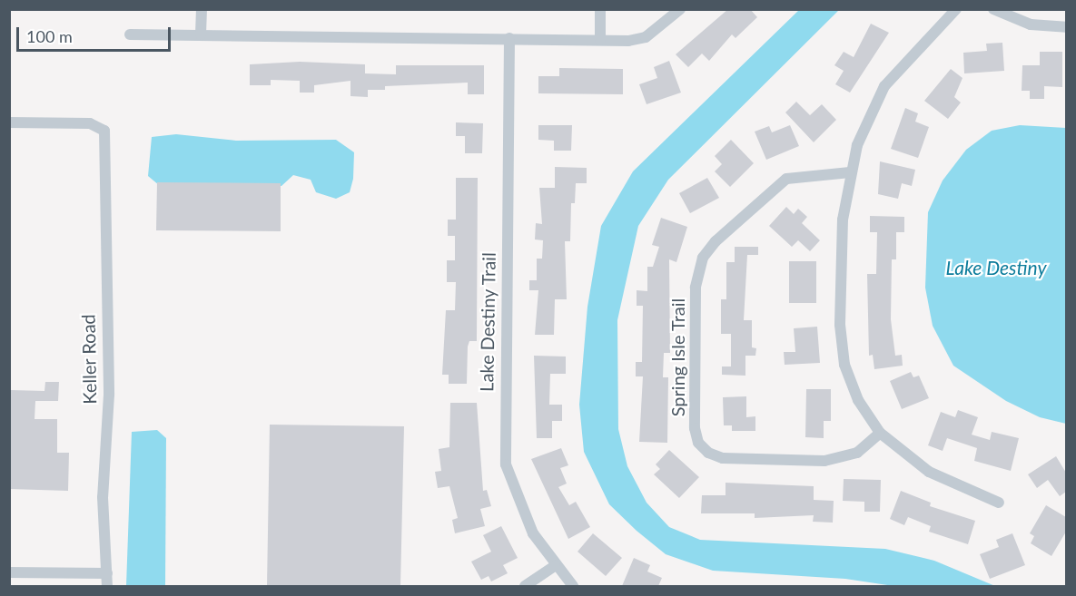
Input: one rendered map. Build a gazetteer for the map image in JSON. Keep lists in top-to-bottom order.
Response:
{
  "streets": {
    "street": ["Lake Destiny Trail", "Spring Isle Trail", "Keller Road"]
  },
  "water": ["Lake Destiny"],
  "scale_bar": "100 m"
}
